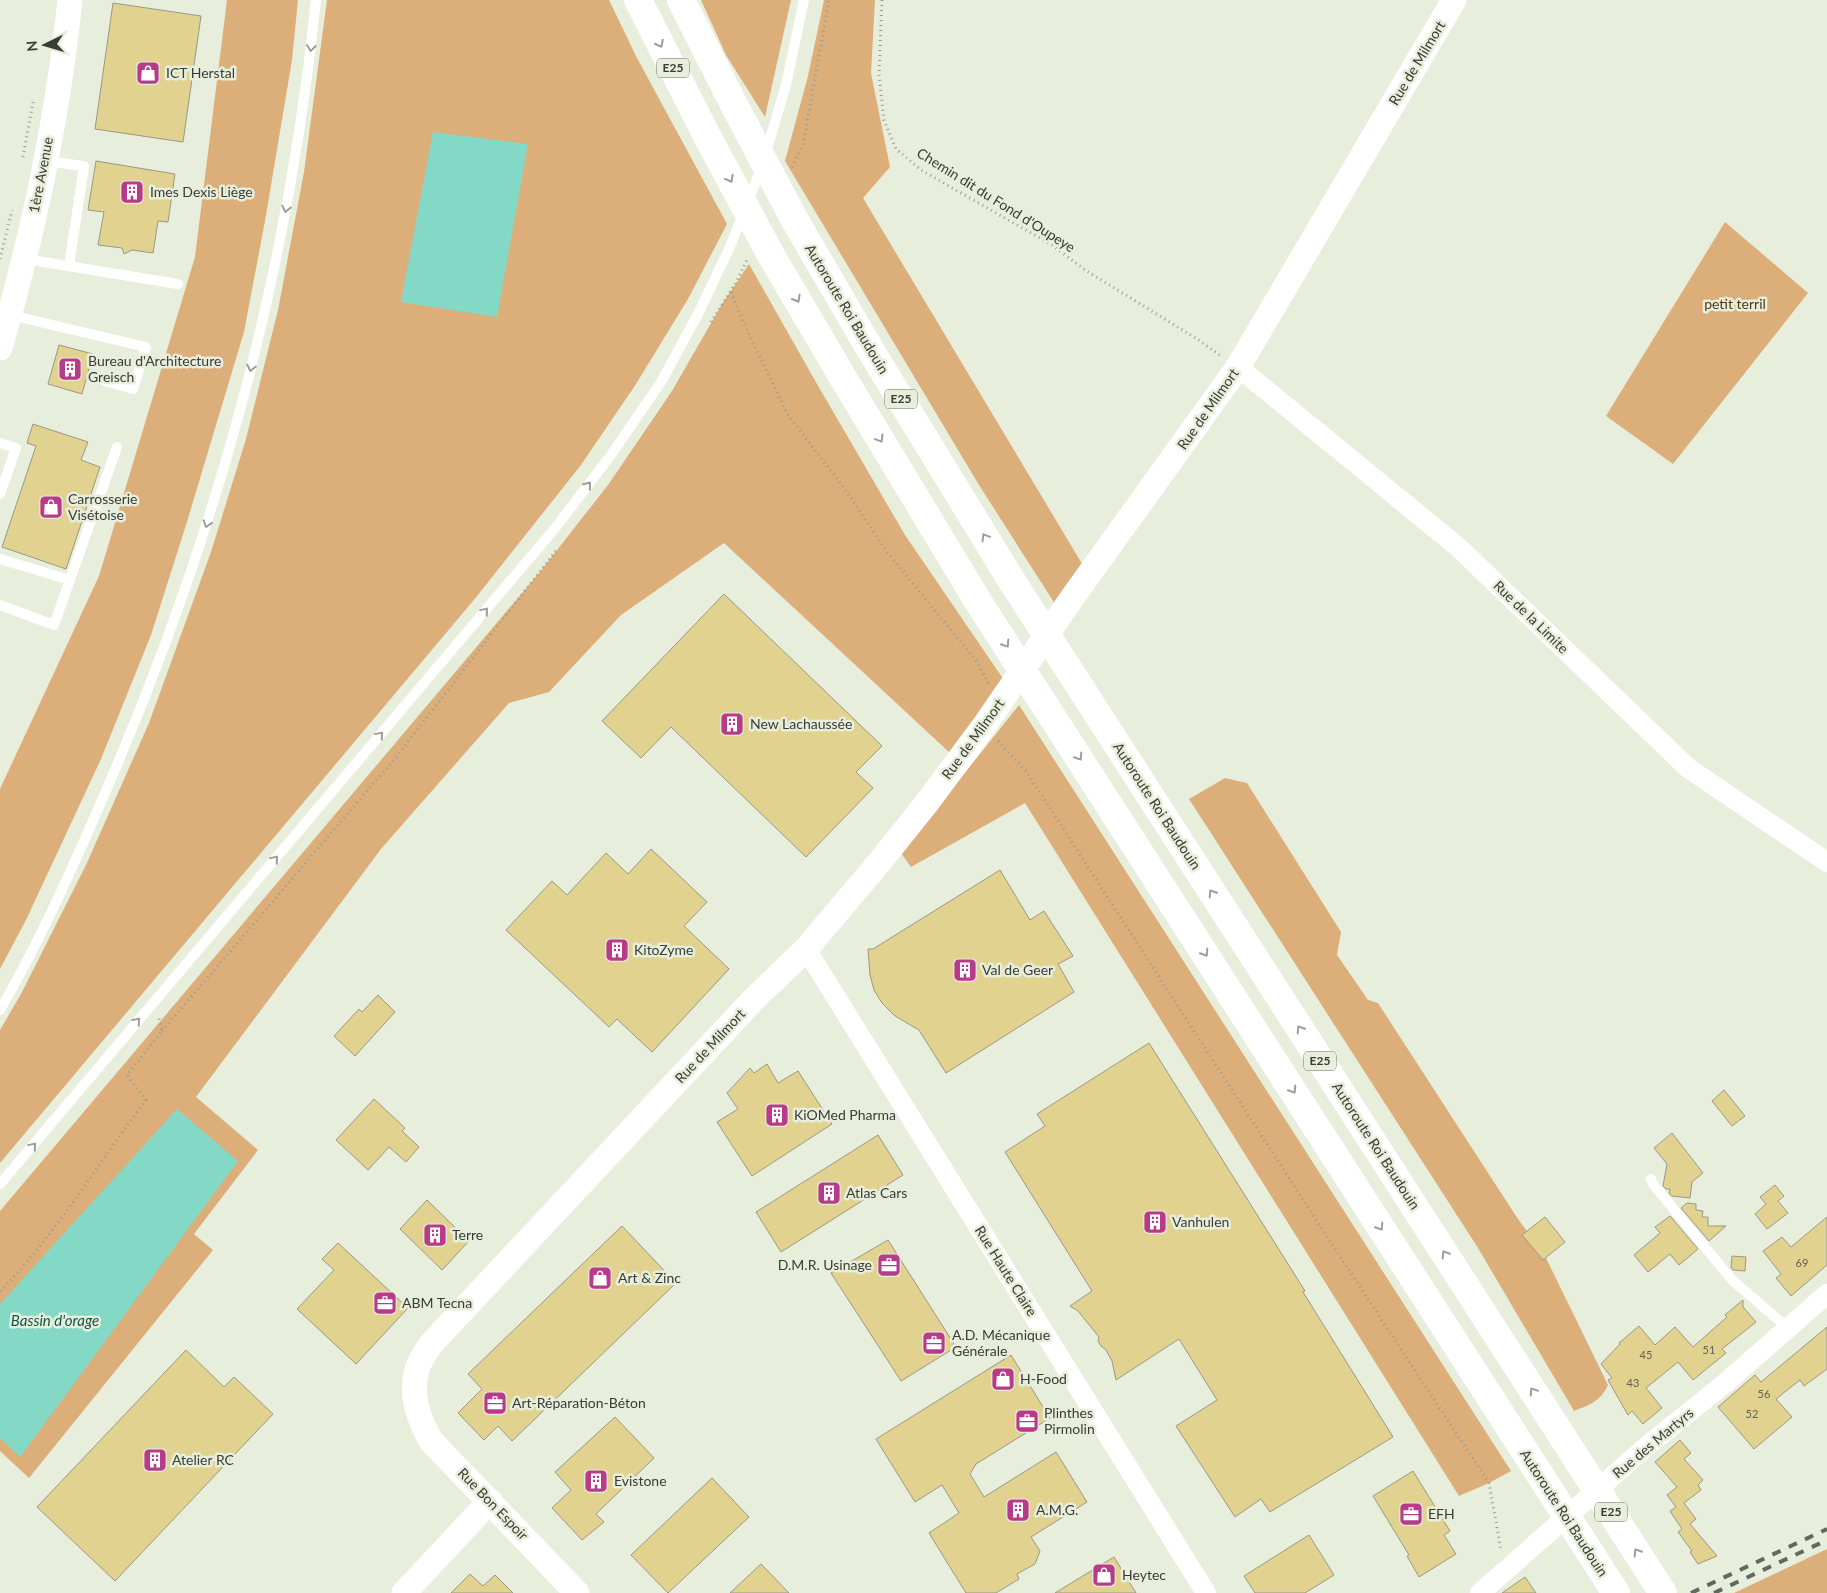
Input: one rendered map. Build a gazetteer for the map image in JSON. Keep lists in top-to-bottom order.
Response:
{
  "streets": {
    "highway": ["E25", "Autoroute Roi Baudouin"],
    "street": [
      "Rue de Milmort",
      "1ère Avenue",
      "Rue de la Limite",
      "Rue Haute Claire",
      "Rue des Martyrs",
      "Rue Bon Espoir"
    ],
    "path": ["Chemin dit du Fond d'Oupeye"]
  },
  "crossings": [
    ["Rue de Milmort", "Chemin dit du Fond d'Oupeye"],
    ["Rue de Milmort", "Rue de la Limite"],
    ["Rue de Milmort", "Rue Haute Claire"],
    ["Rue de Milmort", "Rue Bon Espoir"],
    ["Chemin dit du Fond d'Oupeye", "Rue de la Limite"]
  ],
  "water": ["Bassin d'orage"],
  "parks": ["petit terril"],
  "places": {
    "shop": [
      "ICT Herstal",
      "Carrosserie Visétoise",
      "Art & Zinc",
      "H-Food",
      "Heytec"
    ],
    "building": [
      "Imes Dexis Liège",
      "Bureau d'Architecture Greisch",
      "New Lachaussée",
      "KitoZyme",
      "Val de Geer",
      "KiOMed Pharma",
      "Atlas Cars",
      "Vanhulen",
      "Terre",
      "Atelier RC",
      "Evistone",
      "A.M.G."
    ],
    "office": [
      "D.M.R. Usinage",
      "ABM Tecna",
      "A.D. Mécanique Générale",
      "Art-Réparation-Béton",
      "Plinthes Pirmolin",
      "EFH"
    ]
  },
  "house_numbers": [
    "69",
    "51",
    "45",
    "43",
    "56",
    "52"
  ],
  "north": "left"
}
